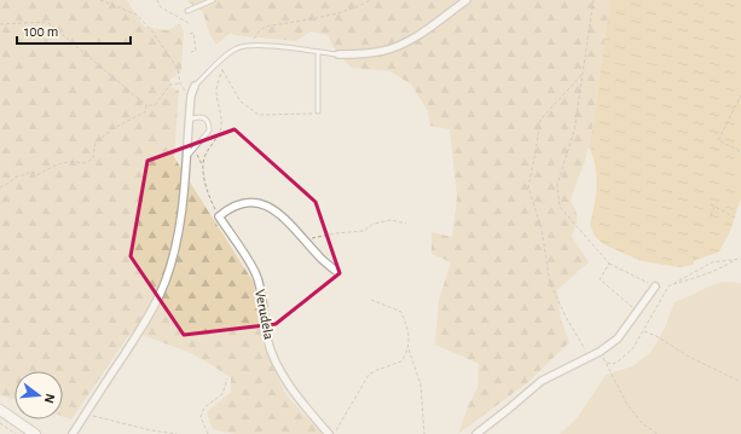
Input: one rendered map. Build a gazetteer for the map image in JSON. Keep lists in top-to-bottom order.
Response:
{
  "streets": {
    "street": ["Verudela"]
  },
  "scale_bar": "100 m",
  "north": "right"
}
